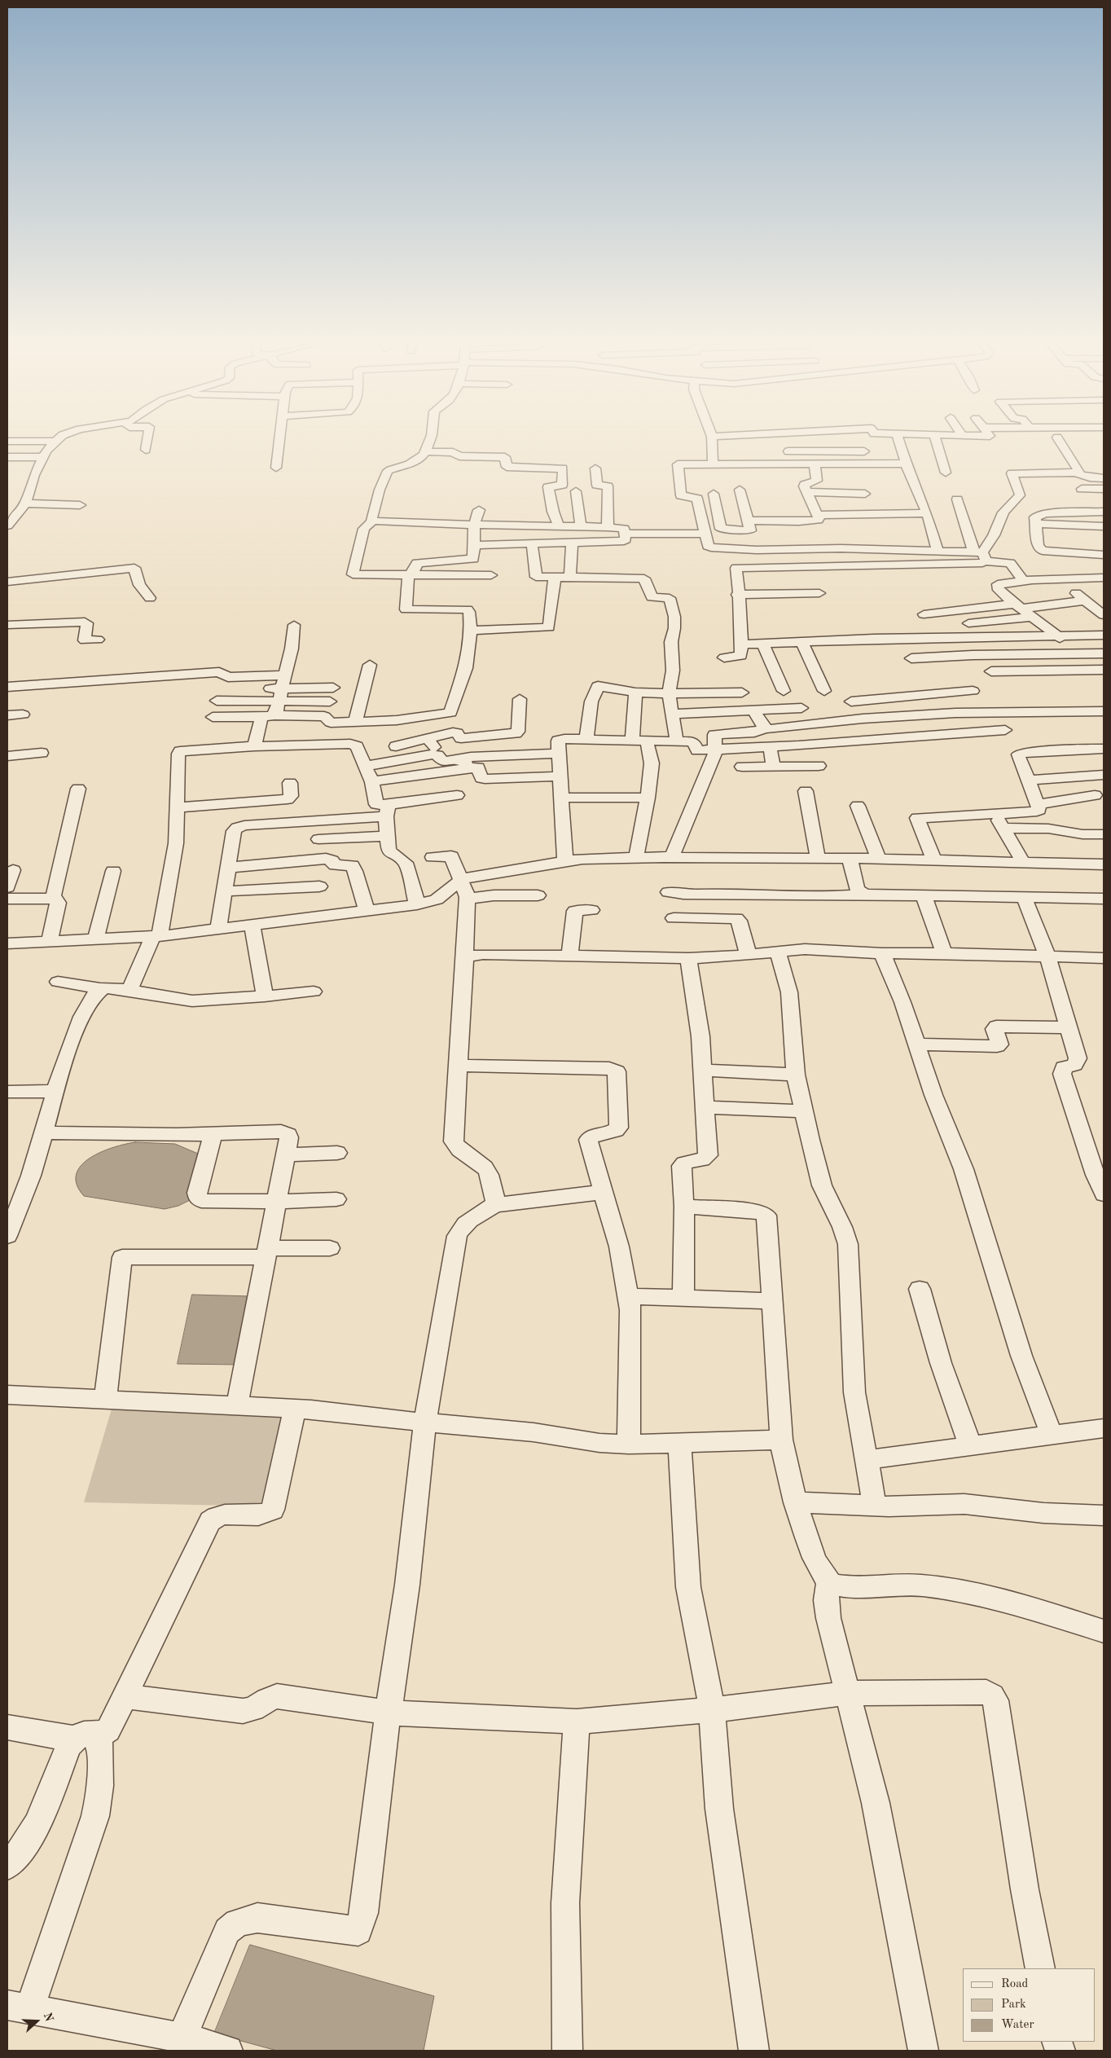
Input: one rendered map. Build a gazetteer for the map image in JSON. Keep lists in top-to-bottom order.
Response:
{
  "legend": ["Road", "Park", "Water"],
  "north": "right"
}
